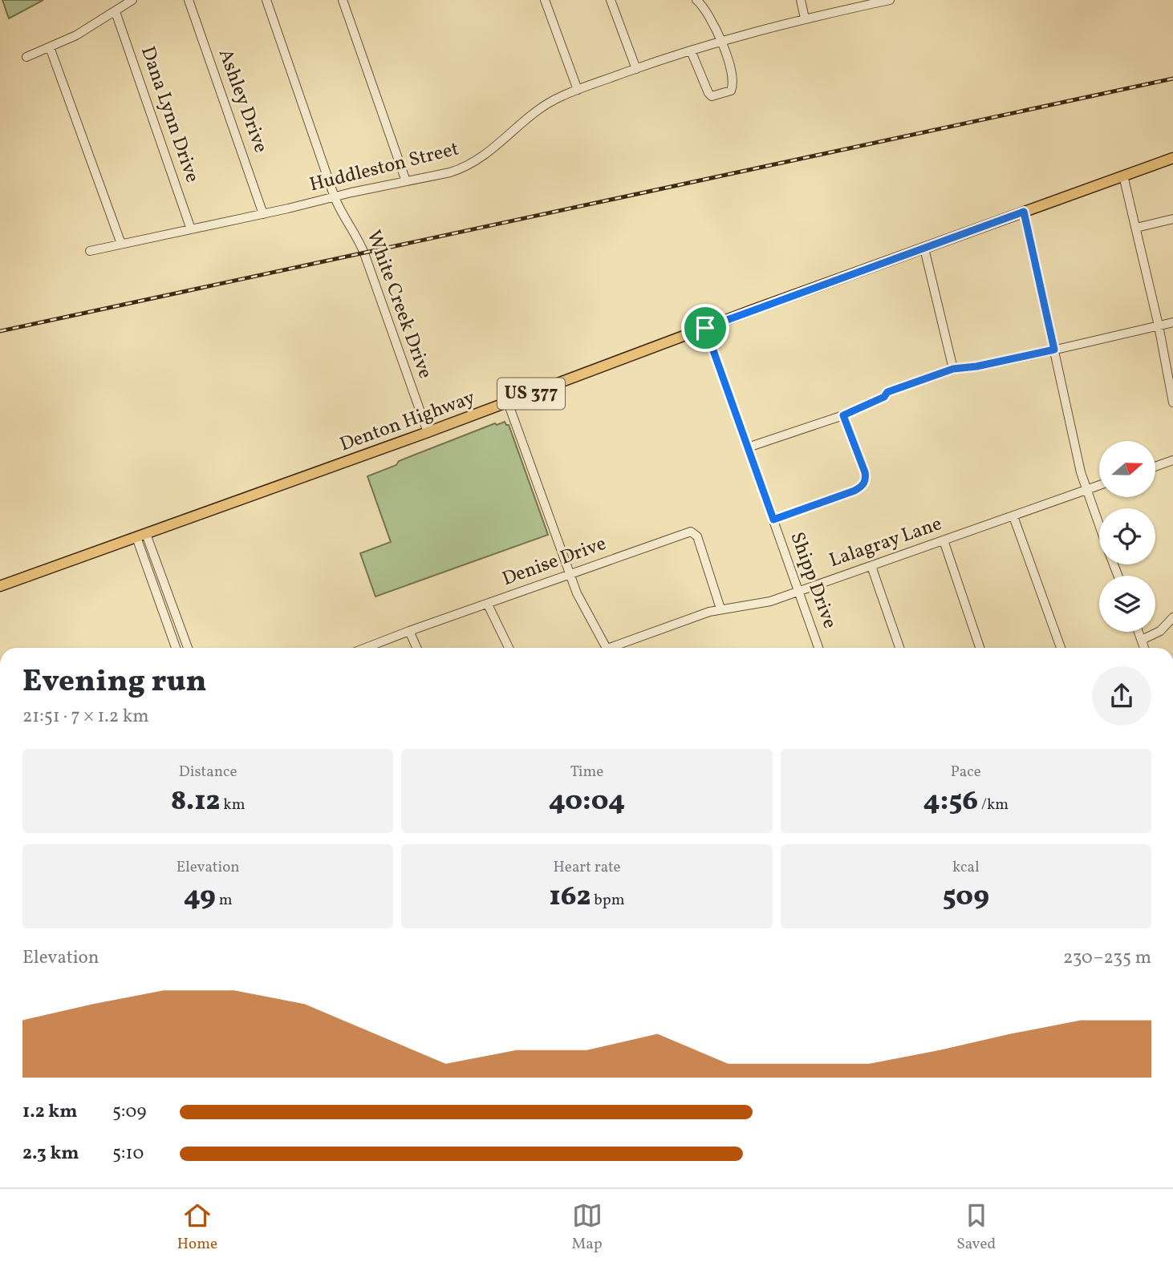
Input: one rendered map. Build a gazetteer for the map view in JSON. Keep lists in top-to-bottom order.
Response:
{
  "streets": {
    "main road": ["US 377", "Denton Highway"],
    "street": [
      "Ashley Drive",
      "Dana Lynn Drive",
      "Huddleston Street",
      "White Creek Drive",
      "Lalagray Lane",
      "Denise Drive",
      "Shipp Drive"
    ]
  },
  "crossings": [
    ["Ashley Drive", "Huddleston Street"],
    ["Dana Lynn Drive", "Huddleston Street"],
    ["Huddleston Street", "White Creek Drive"],
    ["White Creek Drive", "Denton Highway"],
    ["Denton Highway", "Shipp Drive"],
    ["Lalagray Lane", "Denise Drive"],
    ["Lalagray Lane", "Shipp Drive"]
  ],
  "north": "right",
  "page": {
    "heading": ["Evening run", "21:51 · 7 × 1.2 km"],
    "stats": [
      ["Distance", "8.12 km"],
      ["Time", "40:04"],
      ["Pace", "4:56 /km"],
      ["Elevation", "49 m"],
      ["Heart rate", "162 bpm"],
      ["kcal", "509"]
    ],
    "chart": ["Elevation", "230–235 m"],
    "list": [
      {
        "name": "1.2 km",
        "note": "5:09"
      },
      {
        "name": "2.3 km",
        "note": "5:10"
      }
    ],
    "tabs": ["Home", "Map", "Saved"]
  }
}
